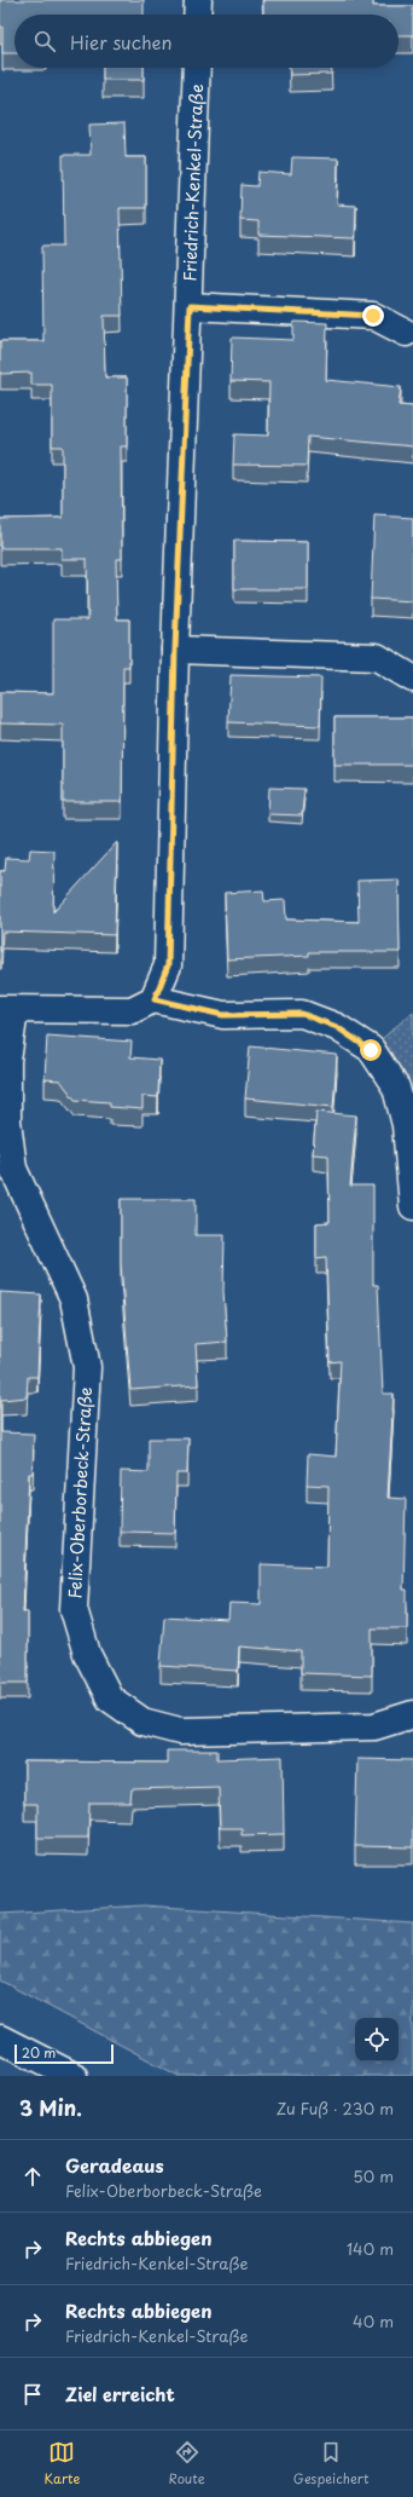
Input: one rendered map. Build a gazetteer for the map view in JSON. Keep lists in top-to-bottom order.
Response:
{
  "streets": {
    "street": ["Friedrich-Kenkel-Straße", "Felix-Oberborbeck-Straße"]
  },
  "scale_bar": "20 m",
  "page": {
    "search": "Hier suchen",
    "scale": "20 m",
    "heading": ["3 Min.", "Zu Fuß · 230 m"],
    "list": [
      ["Geradeaus", "Felix-Oberborbeck-Straße", "50 m"],
      ["Rechts abbiegen", "Friedrich-Kenkel-Straße", "140 m"],
      ["Rechts abbiegen", "Friedrich-Kenkel-Straße", "40 m"],
      "Ziel erreicht"
    ],
    "nav": ["Karte", "Route", "Gespeichert"]
  }
}
